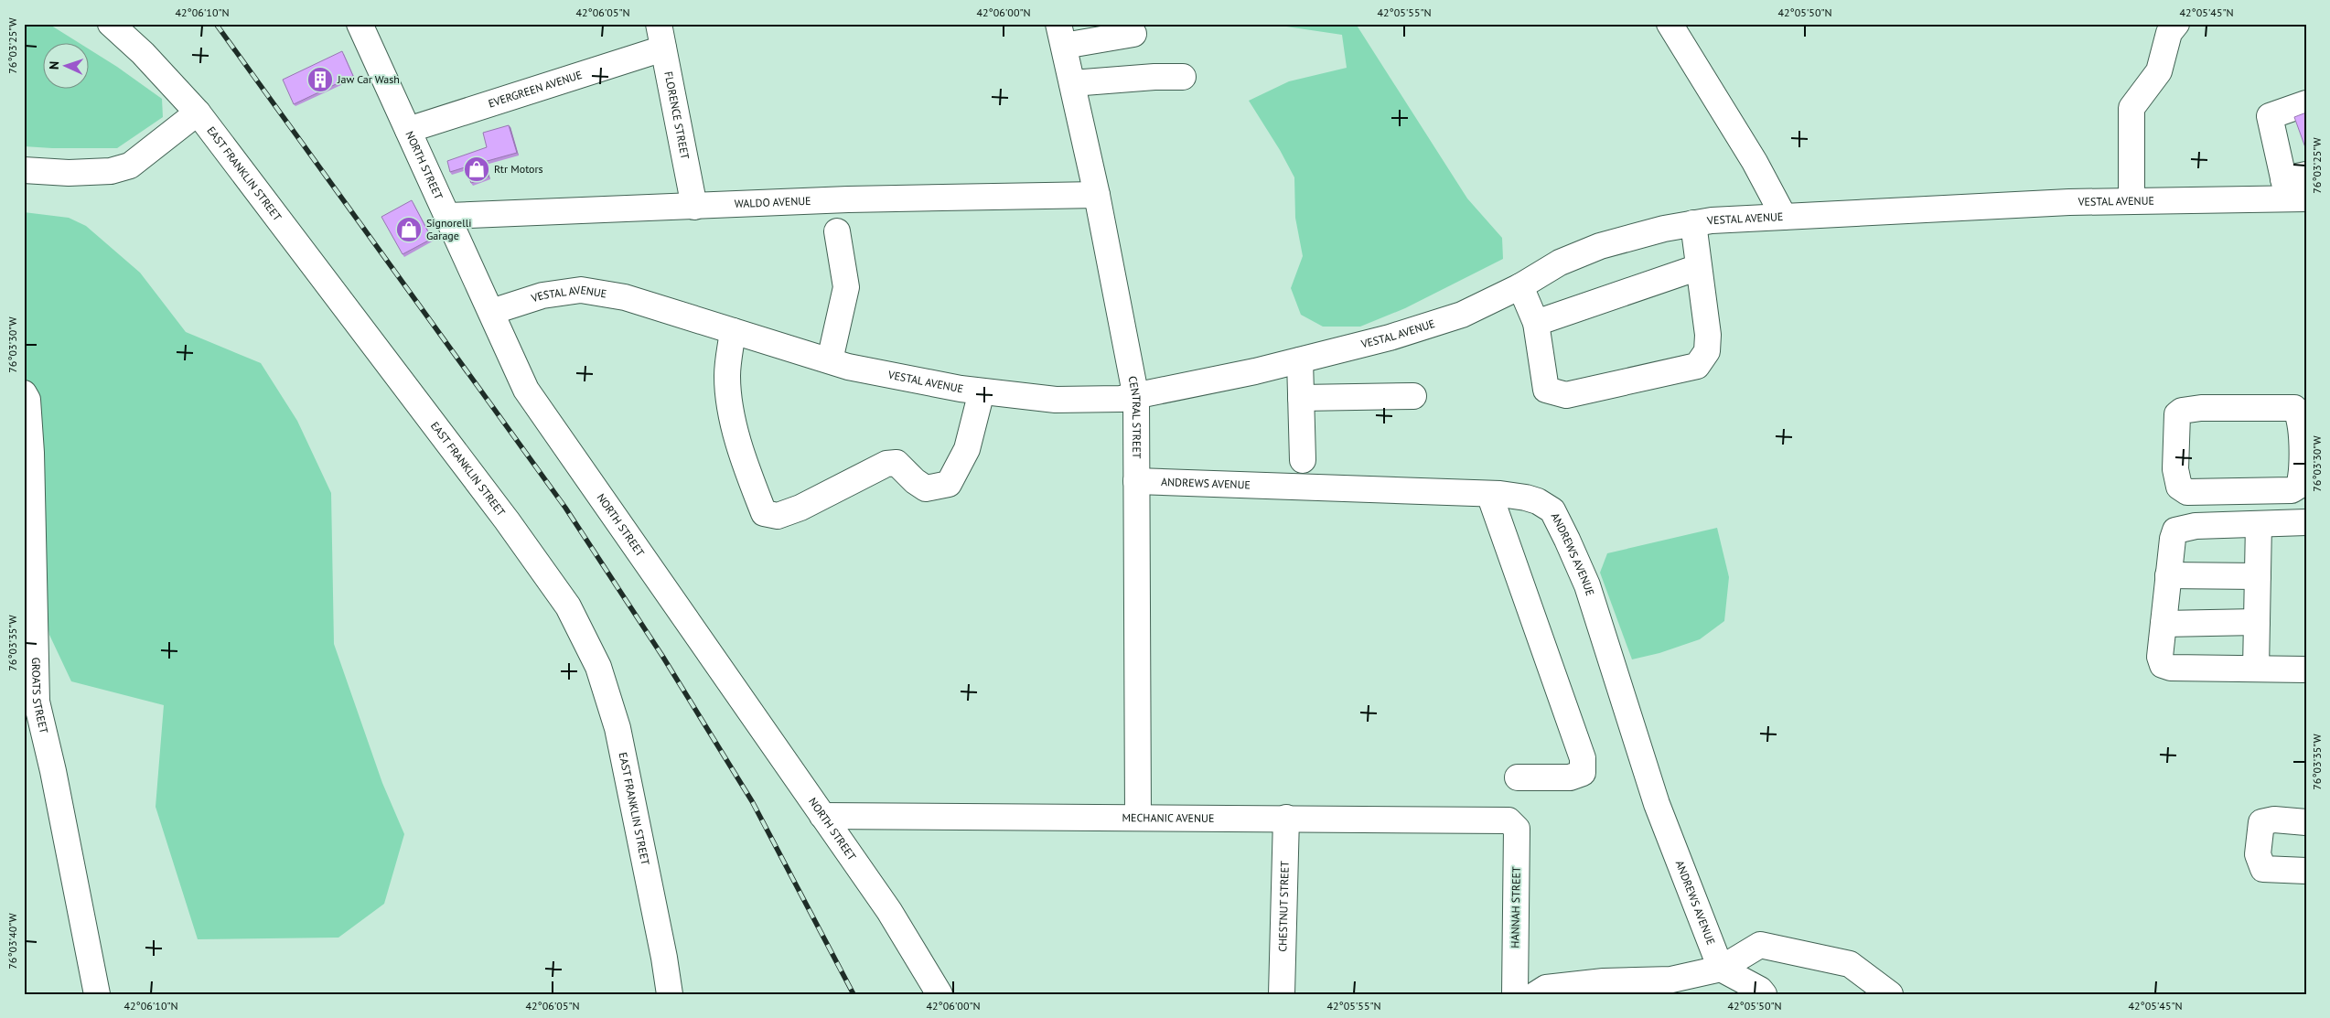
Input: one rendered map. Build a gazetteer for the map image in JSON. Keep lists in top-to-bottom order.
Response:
{
  "streets": {
    "street": [
      "EVERGREEN AVENUE",
      "FLORENCE STREET",
      "NORTH STREET",
      "EAST FRANKLIN STREET",
      "VESTAL AVENUE",
      "WALDO AVENUE",
      "CENTRAL STREET",
      "ANDREWS AVENUE",
      "GROATS STREET",
      "MECHANIC AVENUE",
      "CHESTNUT STREET",
      "HANNAH STREET"
    ]
  },
  "crossings": [
    ["EVERGREEN AVENUE", "FLORENCE STREET"],
    ["EVERGREEN AVENUE", "NORTH STREET"],
    ["FLORENCE STREET", "WALDO AVENUE"],
    ["NORTH STREET", "VESTAL AVENUE"],
    ["NORTH STREET", "WALDO AVENUE"],
    ["NORTH STREET", "MECHANIC AVENUE"],
    ["VESTAL AVENUE", "CENTRAL STREET"],
    ["WALDO AVENUE", "CENTRAL STREET"],
    ["CENTRAL STREET", "ANDREWS AVENUE"],
    ["CENTRAL STREET", "MECHANIC AVENUE"],
    ["MECHANIC AVENUE", "CHESTNUT STREET"],
    ["MECHANIC AVENUE", "HANNAH STREET"]
  ],
  "places": {
    "building": ["Jaw Car Wash"],
    "shop": ["Rtr Motors", "Signorelli Garage"]
  },
  "north": "left",
  "coordinates": [
    "42°06'10\"N",
    "42°06'05\"N",
    "42°06'00\"N",
    "42°05'55\"N",
    "42°05'50\"N",
    "42°05'45\"N",
    "76°03'25\"W",
    "76°03'30\"W",
    "76°03'35\"W",
    "76°03'40\"W"
  ]
}
